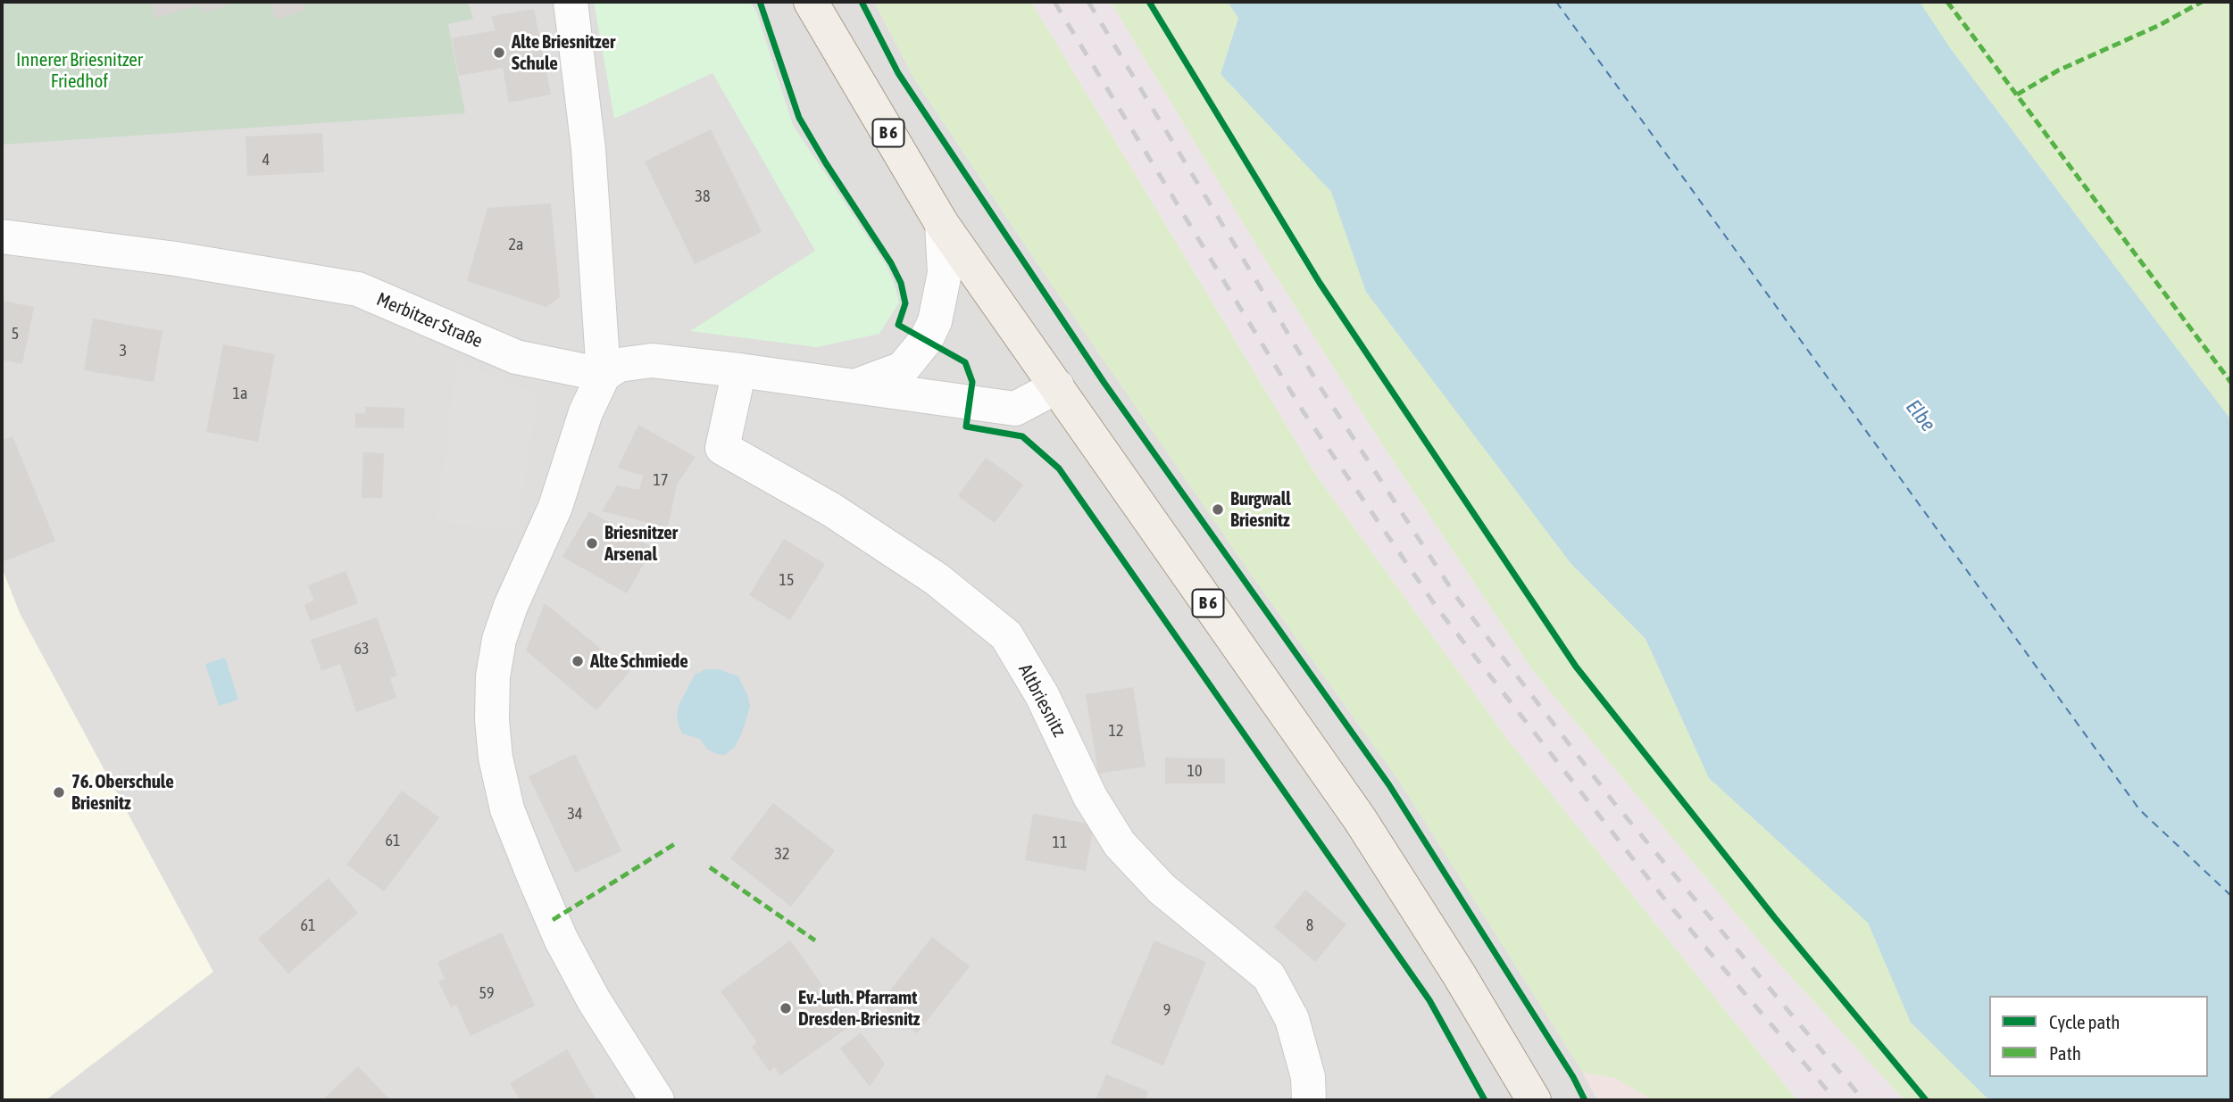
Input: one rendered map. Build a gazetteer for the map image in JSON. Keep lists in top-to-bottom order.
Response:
{
  "streets": {
    "main road": ["B 6"],
    "street": ["Merbitzer Straße", "Altbriesnitz"]
  },
  "water": ["Elbe"],
  "parks": ["Innerer Briesnitzer Friedhof"],
  "places": [
    "Alte Briesnitzer Schule",
    "Burgwall Briesnitz",
    "Briesnitzer Arsenal",
    "Alte Schmiede",
    "76. Oberschule Briesnitz",
    "Ev.-luth. Pfarramt Dresden-Briesnitz"
  ],
  "house_numbers": [
    "4",
    "38",
    "2a",
    "5",
    "3",
    "1a",
    "17",
    "15",
    "63",
    "12",
    "10",
    "34",
    "61",
    "11",
    "32",
    "61",
    "8",
    "59",
    "9"
  ],
  "legend": ["Cycle path", "Path"]
}
